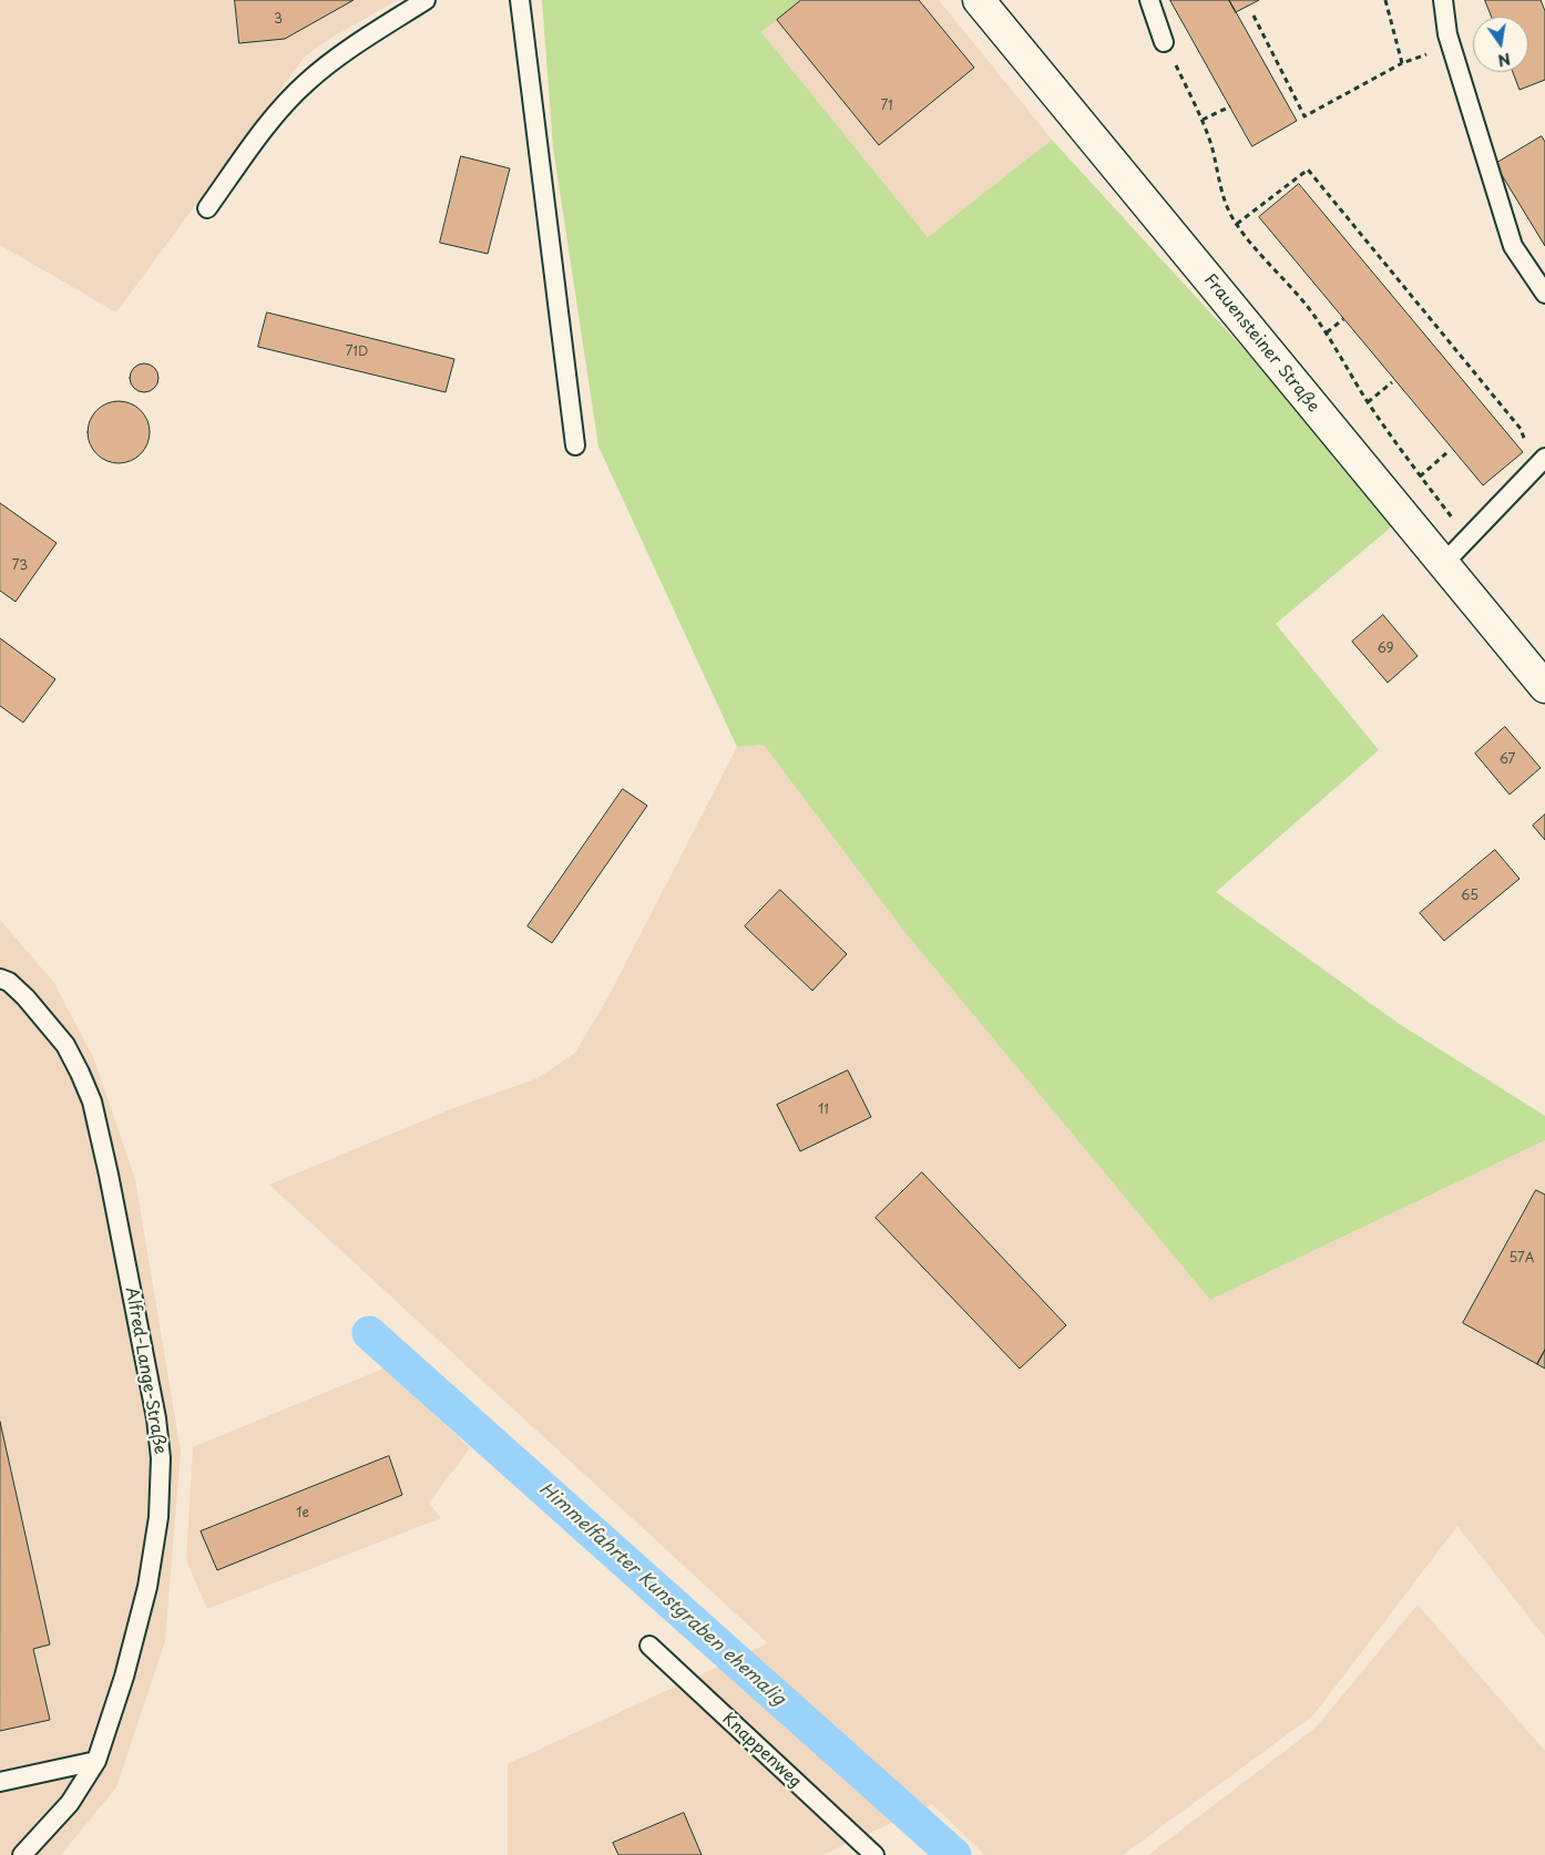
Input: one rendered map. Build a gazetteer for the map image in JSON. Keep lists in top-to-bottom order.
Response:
{
  "streets": {
    "main road": ["Frauensteiner Straße"],
    "lane": ["Alfred-Lange-Straße", "Knappenweg"]
  },
  "water": ["Himmelfahrter Kunstgraben ehemalig"],
  "house_numbers": [
    "3",
    "71",
    "71D",
    "73",
    "69",
    "67",
    "65",
    "11",
    "57A",
    "1e"
  ],
  "north": "bottom"
}
